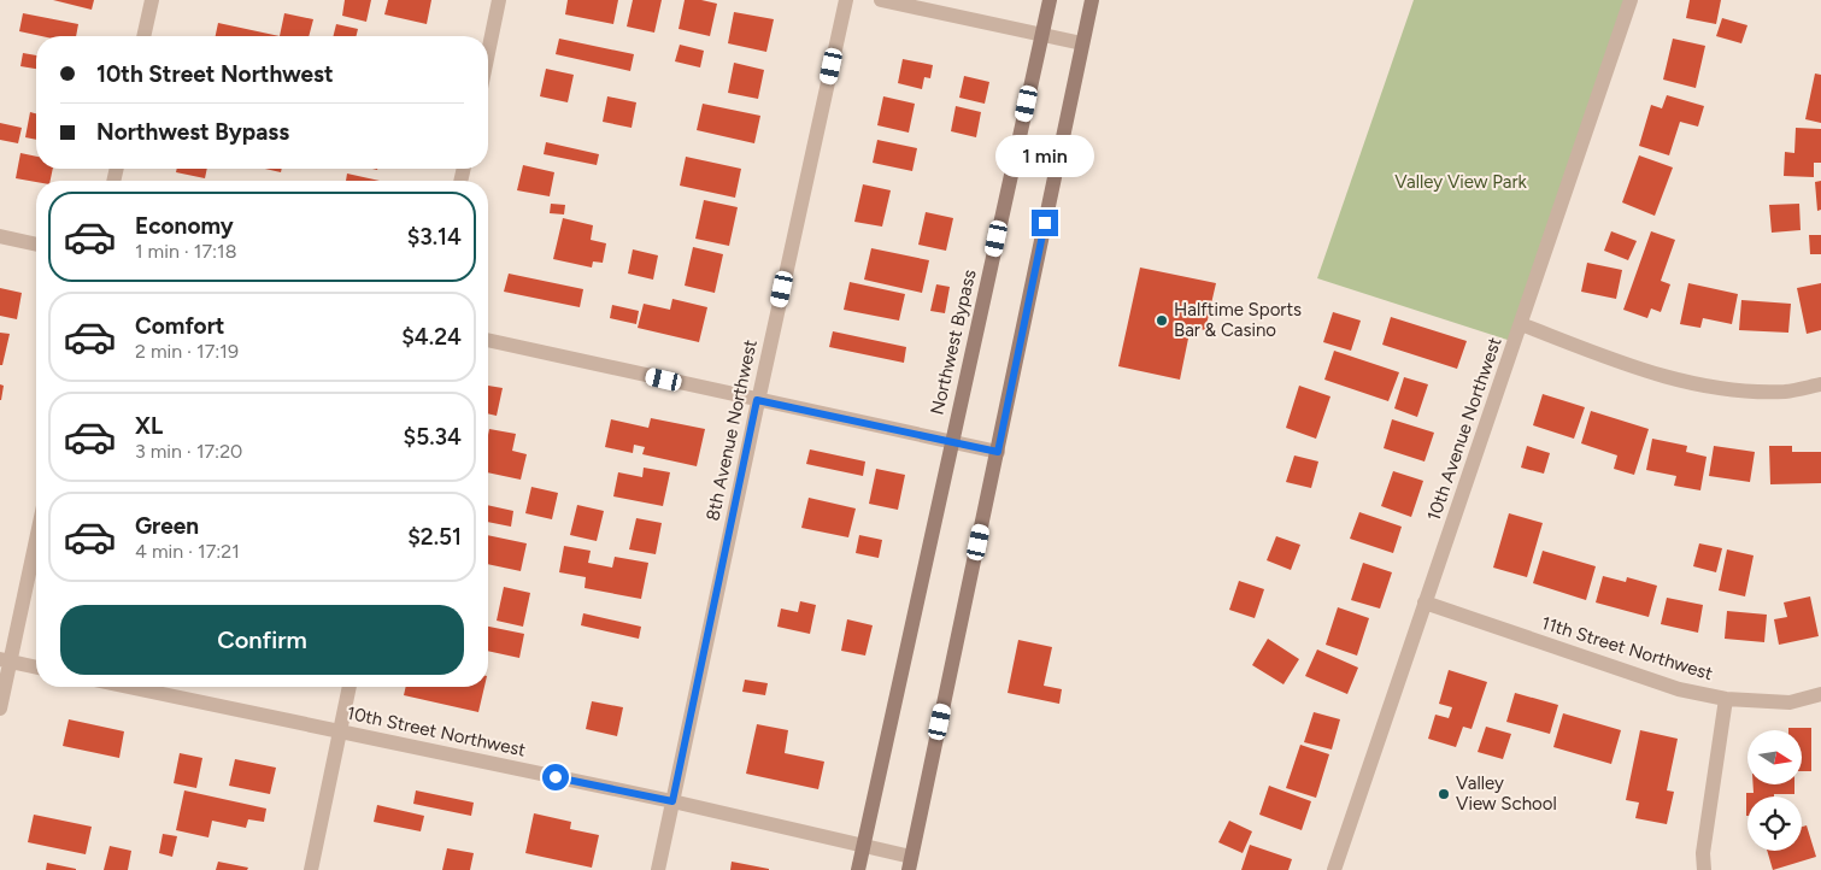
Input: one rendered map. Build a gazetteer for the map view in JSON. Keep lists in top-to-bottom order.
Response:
{
  "streets": {
    "main road": ["Northwest Bypass"],
    "street": [
      "10th Avenue Northwest",
      "8th Avenue Northwest",
      "11th Street Northwest",
      "10th Street Northwest"
    ]
  },
  "crossings": [
    ["Northwest Bypass", "10th Street Northwest"],
    ["10th Avenue Northwest", "11th Street Northwest"],
    ["8th Avenue Northwest", "10th Street Northwest"]
  ],
  "parks": ["Valley View Park"],
  "places": ["Halftime Sports Bar & Casino", "Valley View School"],
  "north": "right",
  "page": {
    "banner": ["10th Street Northwest", "Northwest Bypass"],
    "bubble": "1 min",
    "list": [
      {
        "name": "Economy",
        "note": "1 min · 17:18",
        "value": "$3.14"
      },
      {
        "name": "Comfort",
        "note": "2 min · 17:19",
        "value": "$4.24"
      },
      {
        "name": "XL",
        "note": "3 min · 17:20",
        "value": "$5.34"
      },
      {
        "name": "Green",
        "note": "4 min · 17:21",
        "value": "$2.51"
      }
    ],
    "buttons": "Confirm"
  }
}
